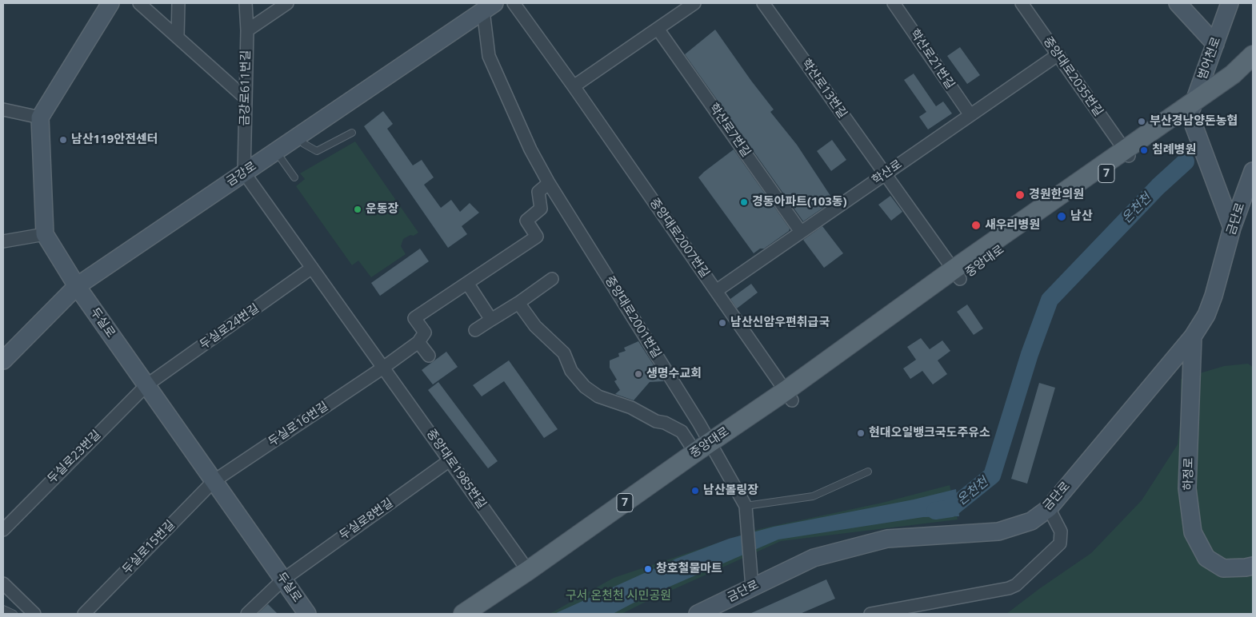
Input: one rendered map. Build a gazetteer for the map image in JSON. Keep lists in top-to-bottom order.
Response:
{
  "streets": {
    "main road": ["7", "중앙대로"],
    "street": [
      "범어천로",
      "학산로21번길",
      "중앙대로2035번길",
      "금강로611번길",
      "학산로13번길",
      "학산로7번길",
      "학산로",
      "금강로",
      "금단로",
      "중앙대로2007번길",
      "중앙대로2001번길",
      "두실로",
      "두실로24번길",
      "두실로16번길",
      "두실로23번길",
      "중앙대로1985번길",
      "하정로",
      "두실로8번길",
      "두실로15번길"
    ]
  },
  "crossings": [
    ["범어천로", "중앙대로"],
    ["학산로21번길", "학산로"],
    ["중앙대로2035번길", "학산로"],
    ["중앙대로2035번길", "중앙대로"],
    ["금강로611번길", "금강로"],
    ["금강로611번길", "중앙대로1985번길"],
    ["학산로13번길", "학산로"],
    ["학산로13번길", "중앙대로"],
    ["학산로7번길", "학산로"],
    ["학산로", "중앙대로2007번길"],
    ["학산로", "중앙대로"],
    ["금강로", "중앙대로2001번길"],
    ["금강로", "두실로"],
    ["금강로", "중앙대로1985번길"],
    ["금단로", "하정로"],
    ["중앙대로2007번길", "중앙대로"],
    ["중앙대로", "중앙대로2001번길"],
    ["중앙대로", "중앙대로1985번길"],
    ["두실로", "두실로24번길"],
    ["두실로", "두실로16번길"],
    ["두실로", "두실로23번길"],
    ["두실로", "두실로8번길"],
    ["두실로", "두실로15번길"],
    ["두실로24번길", "두실로23번길"],
    ["두실로24번길", "중앙대로1985번길"],
    ["두실로16번길", "중앙대로1985번길"],
    ["두실로16번길", "두실로15번길"],
    ["중앙대로1985번길", "두실로8번길"]
  ],
  "water": ["온천천"],
  "parks": ["구서 온천천 시민공원"],
  "places": [
    "부산경남양돈농협",
    "남산119안전센터",
    "침례병원",
    "경원한의원",
    "경동아파트(103동)",
    "운동장",
    "남산",
    "새우리병원",
    "남산신암우편취급국",
    "생명수교회",
    "현대오일뱅크국도주유소",
    "남산볼링장",
    "창호철물마트"
  ]
}
